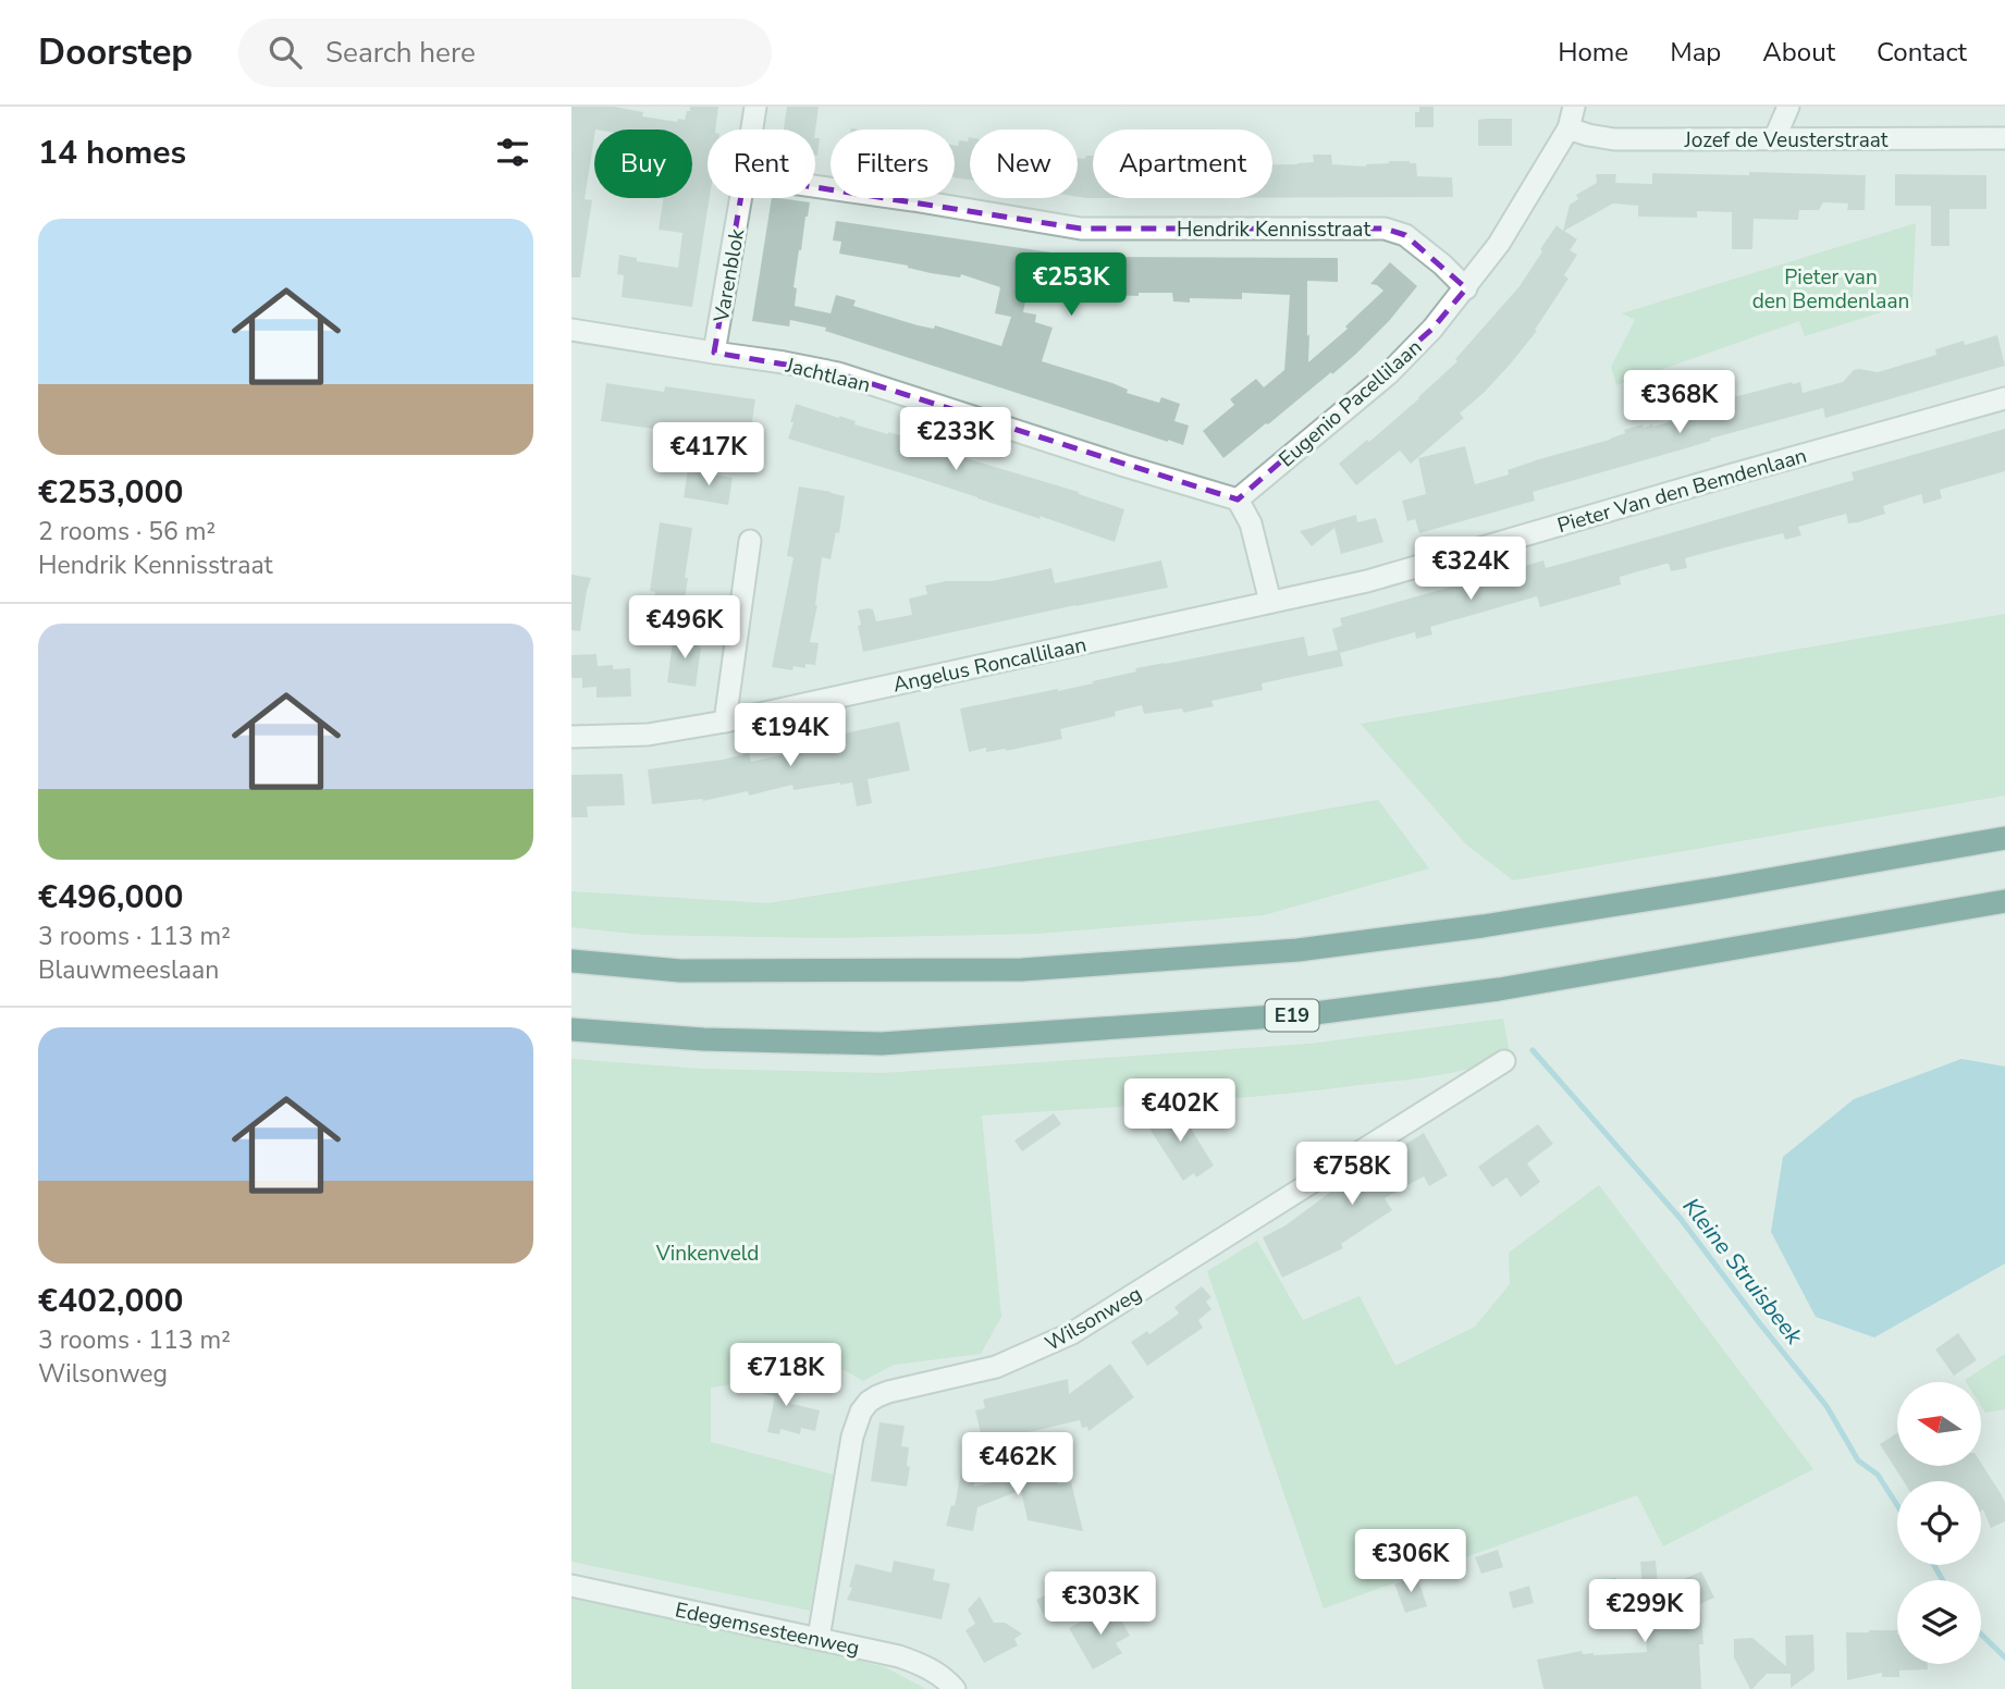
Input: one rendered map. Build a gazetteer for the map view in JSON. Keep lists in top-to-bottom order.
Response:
{
  "streets": {
    "highway": ["E19"],
    "street": [
      "Jozef de Veusterstraat",
      "Hendrik Kennisstraat",
      "Varenblok",
      "Jachtlaan",
      "Eugenio Pacellilaan",
      "Pieter Van den Bemdenlaan",
      "Angelus Roncallilaan",
      "Wilsonweg",
      "Edegemsesteenweg"
    ]
  },
  "crossings": [
    ["Jozef de Veusterstraat", "Eugenio Pacellilaan"],
    ["Hendrik Kennisstraat", "Eugenio Pacellilaan"],
    ["Varenblok", "Jachtlaan"],
    ["Jachtlaan", "Eugenio Pacellilaan"],
    ["Pieter Van den Bemdenlaan", "Angelus Roncallilaan"],
    ["Wilsonweg", "Edegemsesteenweg"]
  ],
  "water": ["Kleine Struisbeek"],
  "parks": ["Pieter van den Bemdenlaan", "Vinkenveld"],
  "north": "left",
  "page": {
    "header": "Doorstep",
    "search": "Search here",
    "nav": [
      "Home",
      "Map",
      "About",
      "Contact"
    ],
    "heading": "14 homes",
    "chip": [
      "Buy",
      "Rent",
      "Filters",
      "New",
      "Apartment"
    ],
    "list": [
      {
        "name": "€253,000",
        "note": "2 rooms · 56 m² · Hendrik Kennisstraat"
      },
      {
        "name": "€496,000",
        "note": "3 rooms · 113 m² · Blauwmeeslaan"
      },
      {
        "name": "€402,000",
        "note": "3 rooms · 113 m² · Wilsonweg"
      }
    ],
    "price": [
      "€253K",
      "€368K",
      "€233K",
      "€417K",
      "€324K",
      "€496K",
      "€194K",
      "€402K",
      "€758K",
      "€718K",
      "€462K",
      "€306K",
      "€303K",
      "€299K"
    ]
  }
}
